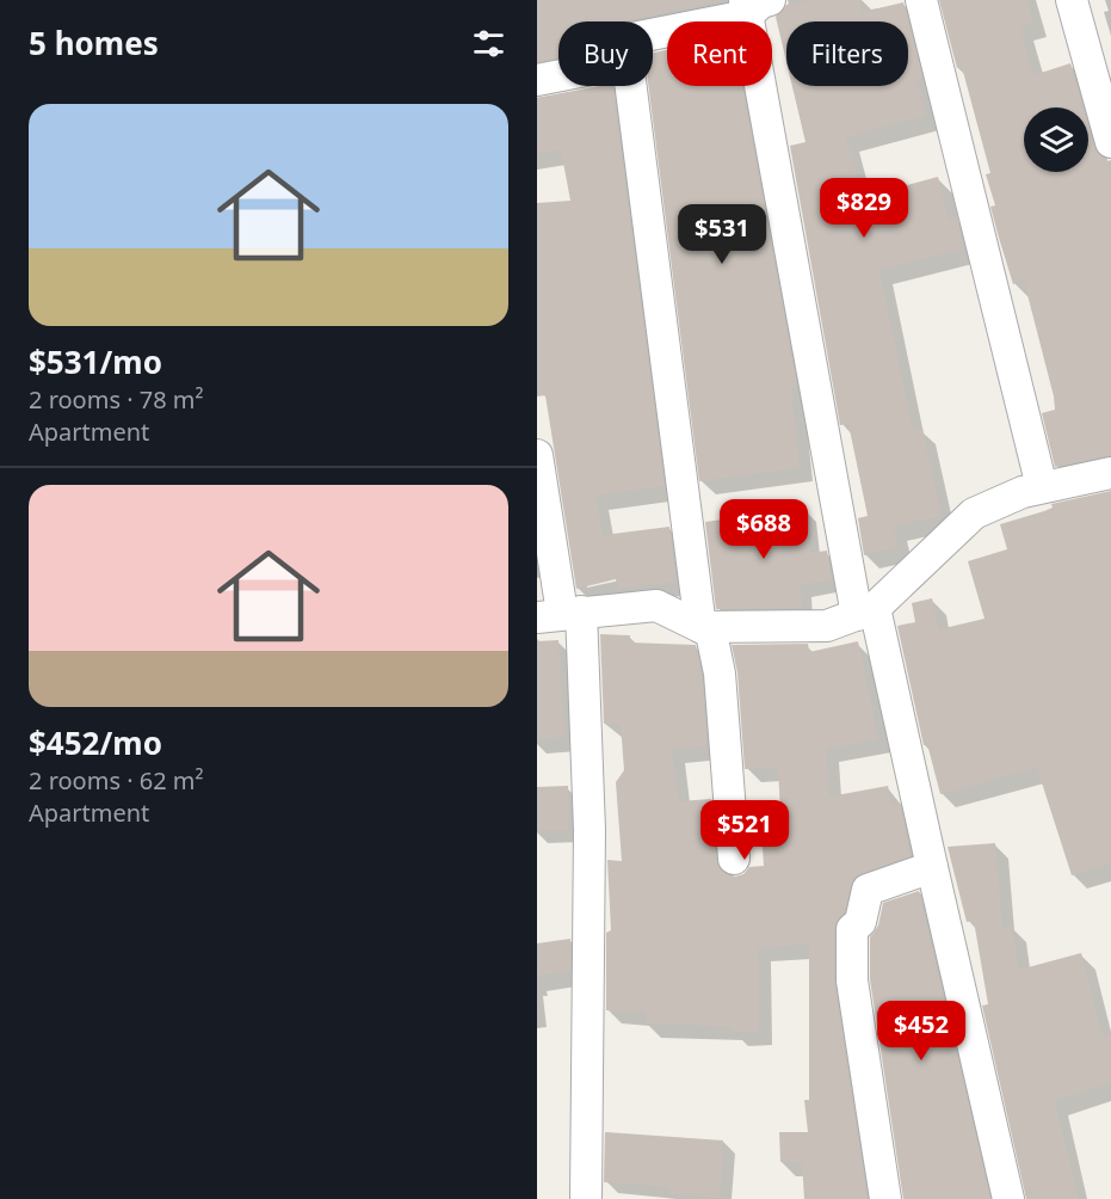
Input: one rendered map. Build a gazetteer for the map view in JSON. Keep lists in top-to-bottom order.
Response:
{
  "page": {
    "heading": "5 homes",
    "chip": ["Buy", "Rent", "Filters"],
    "list": [
      {
        "name": "$531/mo",
        "note": "2 rooms · 78 m² · Apartment"
      },
      {
        "name": "$452/mo",
        "note": "2 rooms · 62 m² · Apartment"
      }
    ],
    "price": [
      "$829",
      "$531",
      "$688",
      "$521",
      "$452"
    ]
  }
}
